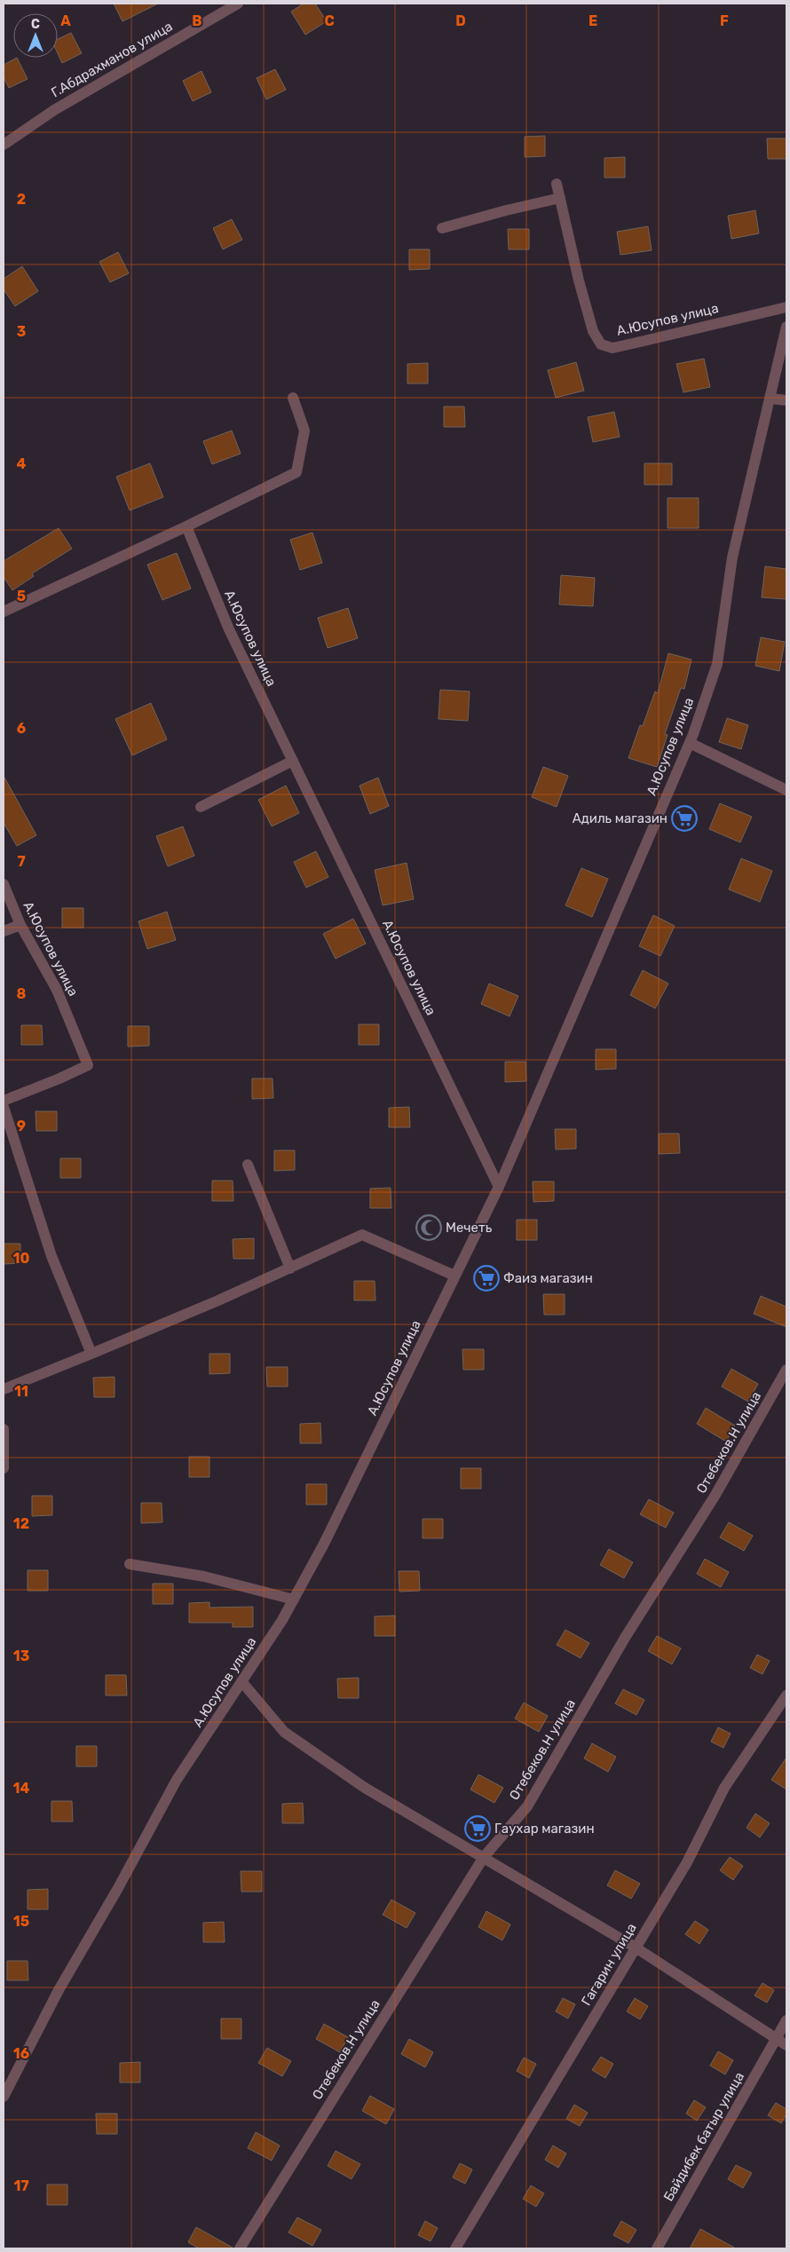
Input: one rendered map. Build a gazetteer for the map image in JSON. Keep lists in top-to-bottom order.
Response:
{
  "streets": {
    "street": [
      "Г.Абдрахманов улица",
      "А.Юсупов улица",
      "Отебеков.Н улица",
      "Гагарин улица",
      "Байдибек батыр улица"
    ]
  },
  "places": {
    "supermarket": ["Адиль магазин", "Фаиз магазин", "Гаухар магазин"],
    "mosque": ["Мечеть"]
  },
  "north": "top",
  "grid": {
    "columns": [
      "A",
      "B",
      "C",
      "D",
      "E",
      "F"
    ],
    "rows": [
      "2",
      "3",
      "4",
      "5",
      "6",
      "7",
      "8",
      "9",
      "10",
      "11",
      "12",
      "13",
      "14",
      "15",
      "16",
      "17"
    ]
  }
}
